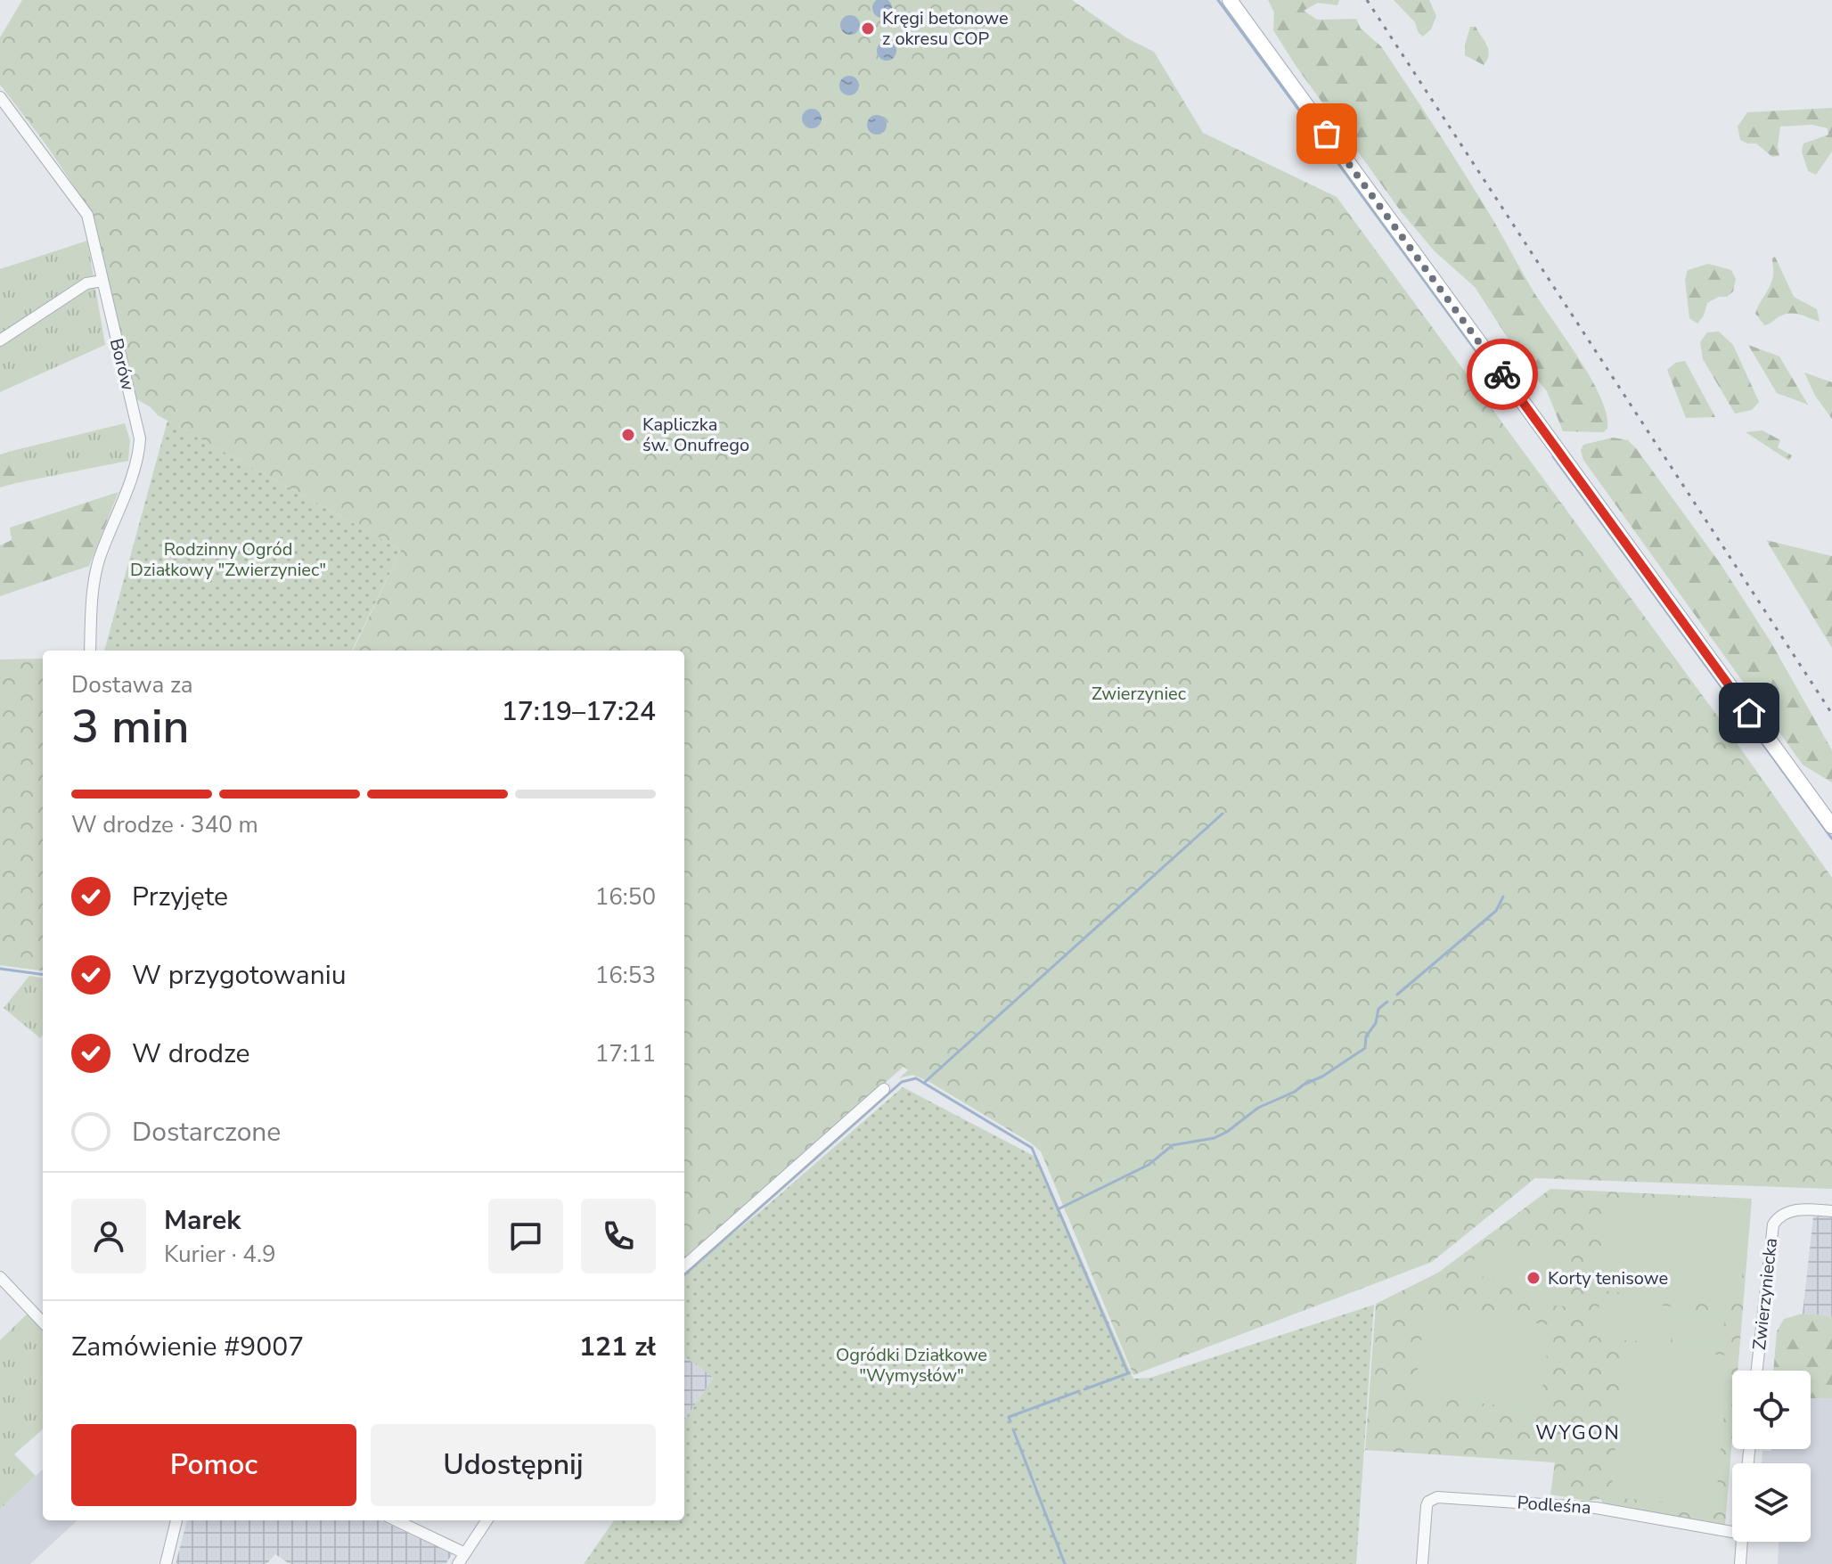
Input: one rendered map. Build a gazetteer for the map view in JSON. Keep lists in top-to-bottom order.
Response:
{
  "streets": {
    "street": ["Borów", "Zwierzyniecka", "Podleśna"]
  },
  "districts": ["WYGON"],
  "parks": ["Rodzinny Ogród Działkowy \"Zwierzyniec\"", "Zwierzyniec", "Ogródki Działkowe \"Wymysłów\""],
  "places": ["Kręgi betonowe z okresu COP", "Kapliczka św. Onufrego", "Korty tenisowe"],
  "page": {
    "heading": ["3 min", "Dostawa za", "17:19–17:24"],
    "panel": [
      "Marek",
      "Kurier · 4.9",
      "Zamówienie #9007",
      "121 zł"
    ],
    "bar": "W drodze · 340 m",
    "list": [
      ["Przyjęte", "16:50"],
      ["W przygotowaniu", "16:53"],
      ["W drodze", "17:11"],
      "Dostarczone"
    ],
    "buttons": ["Pomoc", "Udostępnij"]
  }
}
